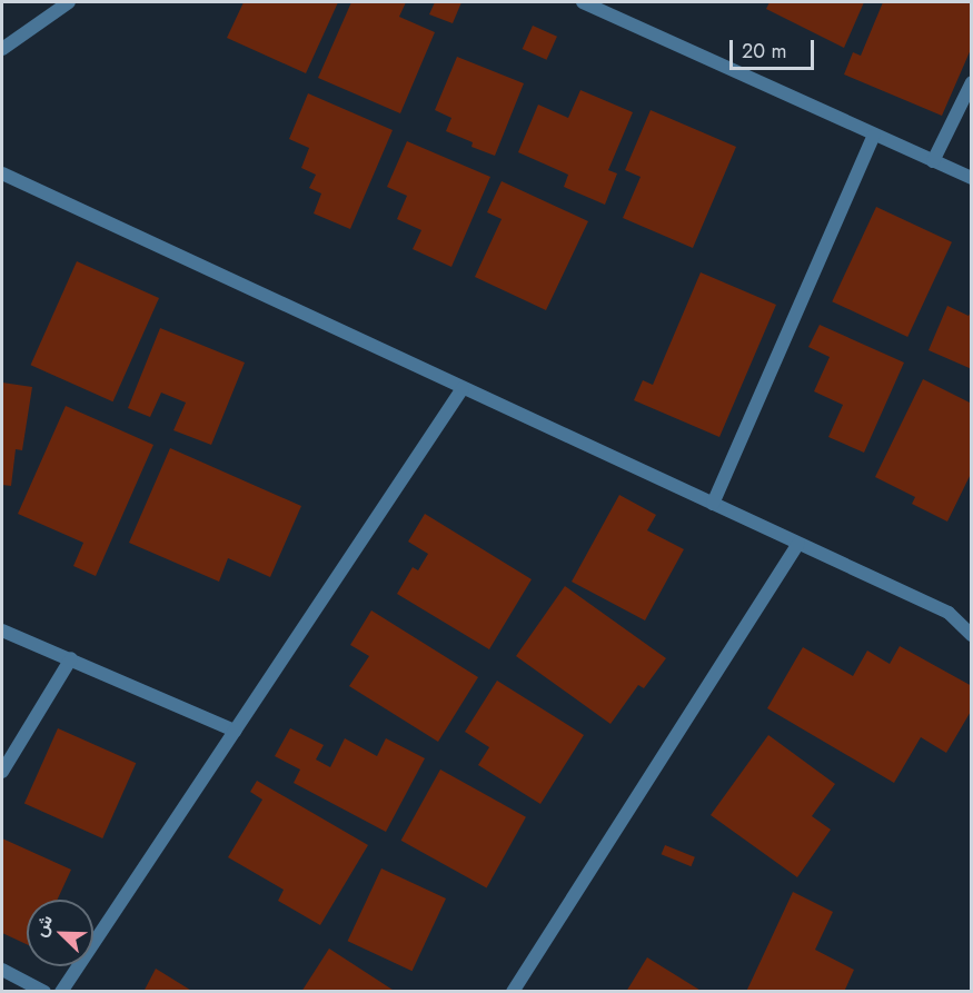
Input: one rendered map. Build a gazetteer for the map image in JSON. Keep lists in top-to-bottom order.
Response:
{
  "scale_bar": "20 m",
  "north": "top left"
}
